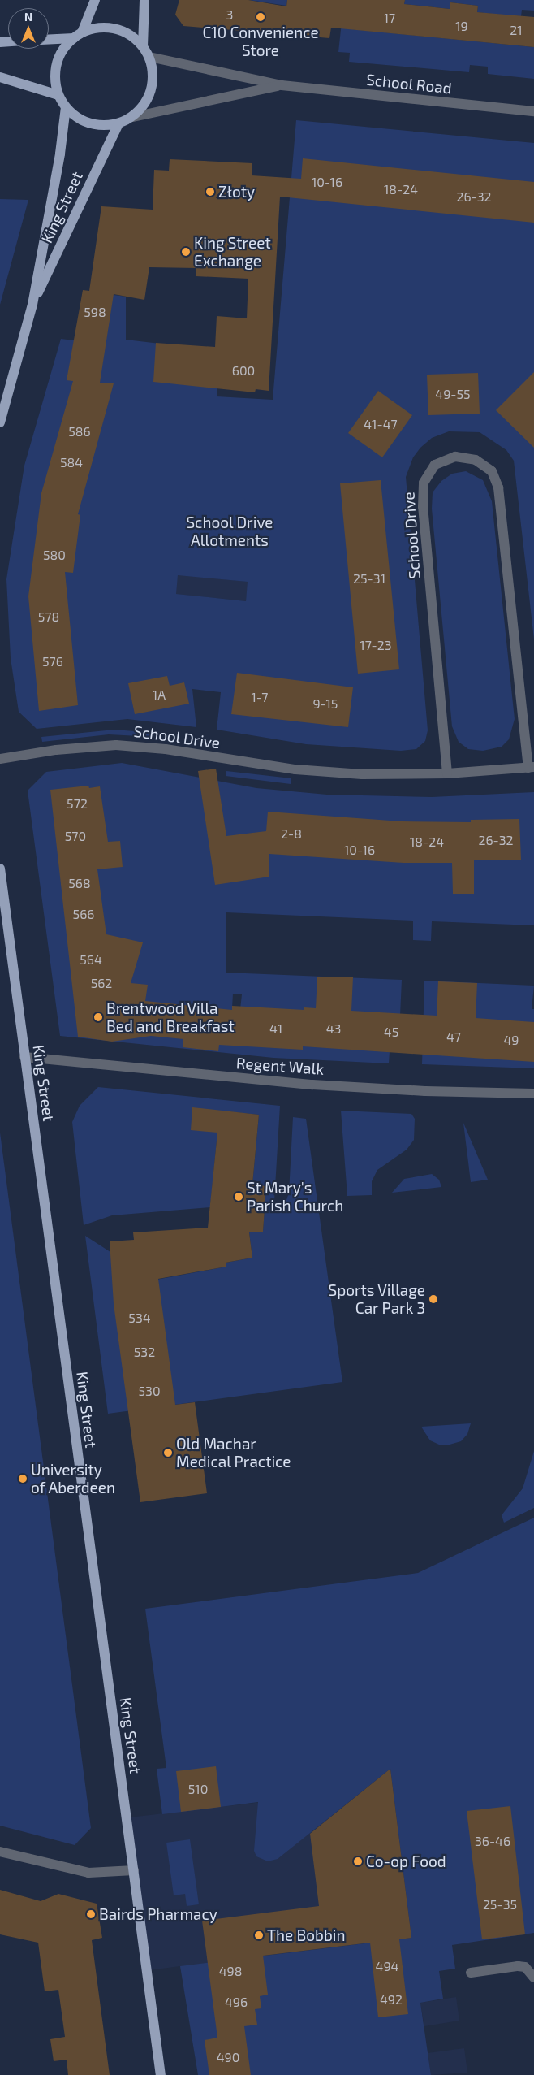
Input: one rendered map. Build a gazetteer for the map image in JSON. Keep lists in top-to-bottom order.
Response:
{
  "streets": {
    "main road": ["King Street"],
    "street": ["School Road", "School Drive", "Regent Walk"]
  },
  "crossings": [
    ["School Road", "King Street"],
    ["King Street", "Regent Walk"]
  ],
  "parks": ["School Drive Allotments"],
  "places": [
    "C10 Convenience Store",
    "Złoty",
    "King Street Exchange",
    "Brentwood Villa Bed and Breakfast",
    "St Mary's Parish Church",
    "Sports Village Car Park 3",
    "Old Machar Medical Practice",
    "University of Aberdeen",
    "Co-op Food",
    "Bairds Pharmacy",
    "The Bobbin"
  ],
  "house_numbers": [
    "3",
    "17",
    "19",
    "21",
    "10-16",
    "18-24",
    "26-32",
    "598",
    "600",
    "49-55",
    "41-47",
    "586",
    "584",
    "580",
    "25-31",
    "578",
    "17-23",
    "576",
    "1A",
    "1-7",
    "9-15",
    "572",
    "2-8",
    "570",
    "26-32",
    "18-24",
    "10-16",
    "568",
    "566",
    "564",
    "562",
    "41",
    "43",
    "45",
    "47",
    "49",
    "534",
    "532",
    "530",
    "510",
    "36-46",
    "25-35",
    "494",
    "498",
    "492",
    "496",
    "490"
  ],
  "north": "top"
}
